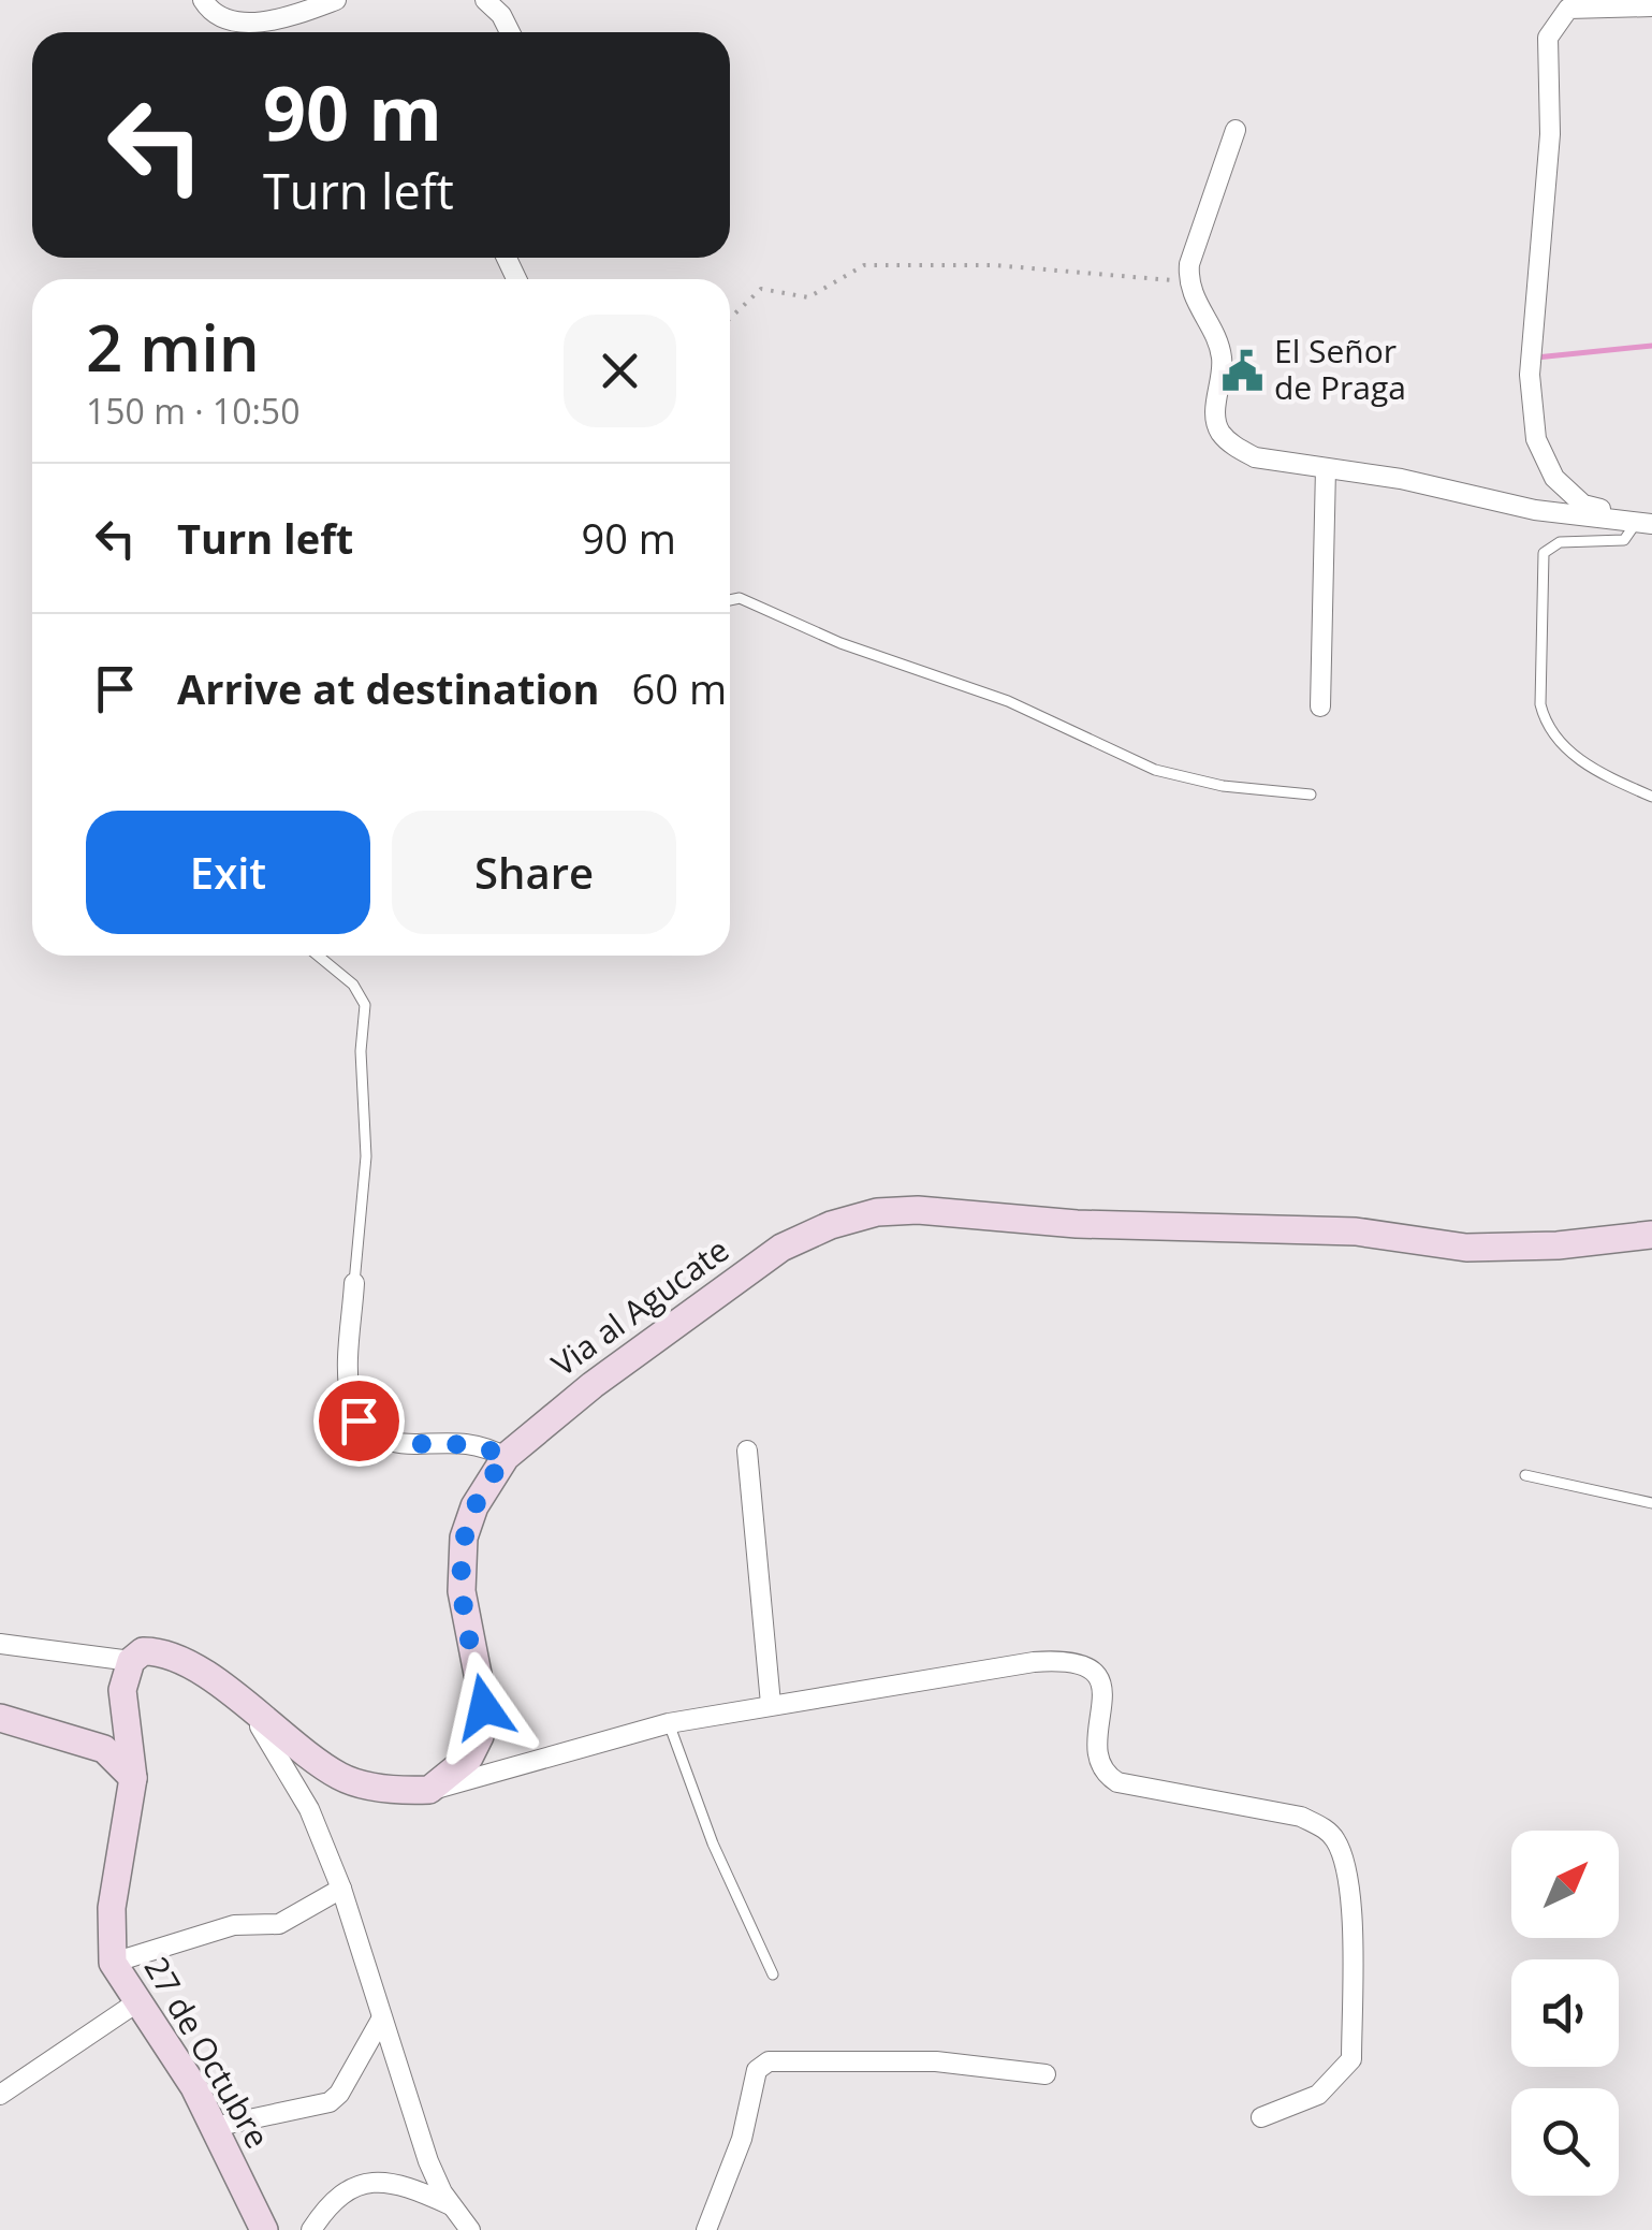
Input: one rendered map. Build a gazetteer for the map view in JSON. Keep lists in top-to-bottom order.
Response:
{
  "streets": {
    "street": ["Via al Agucate", "27 de Octubre"]
  },
  "places": {
    "public building": ["El Señor de Praga"]
  },
  "north": "top right",
  "page": {
    "turn": ["90 m", "Turn left"],
    "heading": ["2 min", "150 m · 10:50"],
    "list": [
      {
        "name": "Turn left",
        "value": "90 m"
      },
      {
        "name": "Arrive at destination",
        "value": "60 m"
      }
    ],
    "buttons": ["Exit", "Share"]
  }
}
